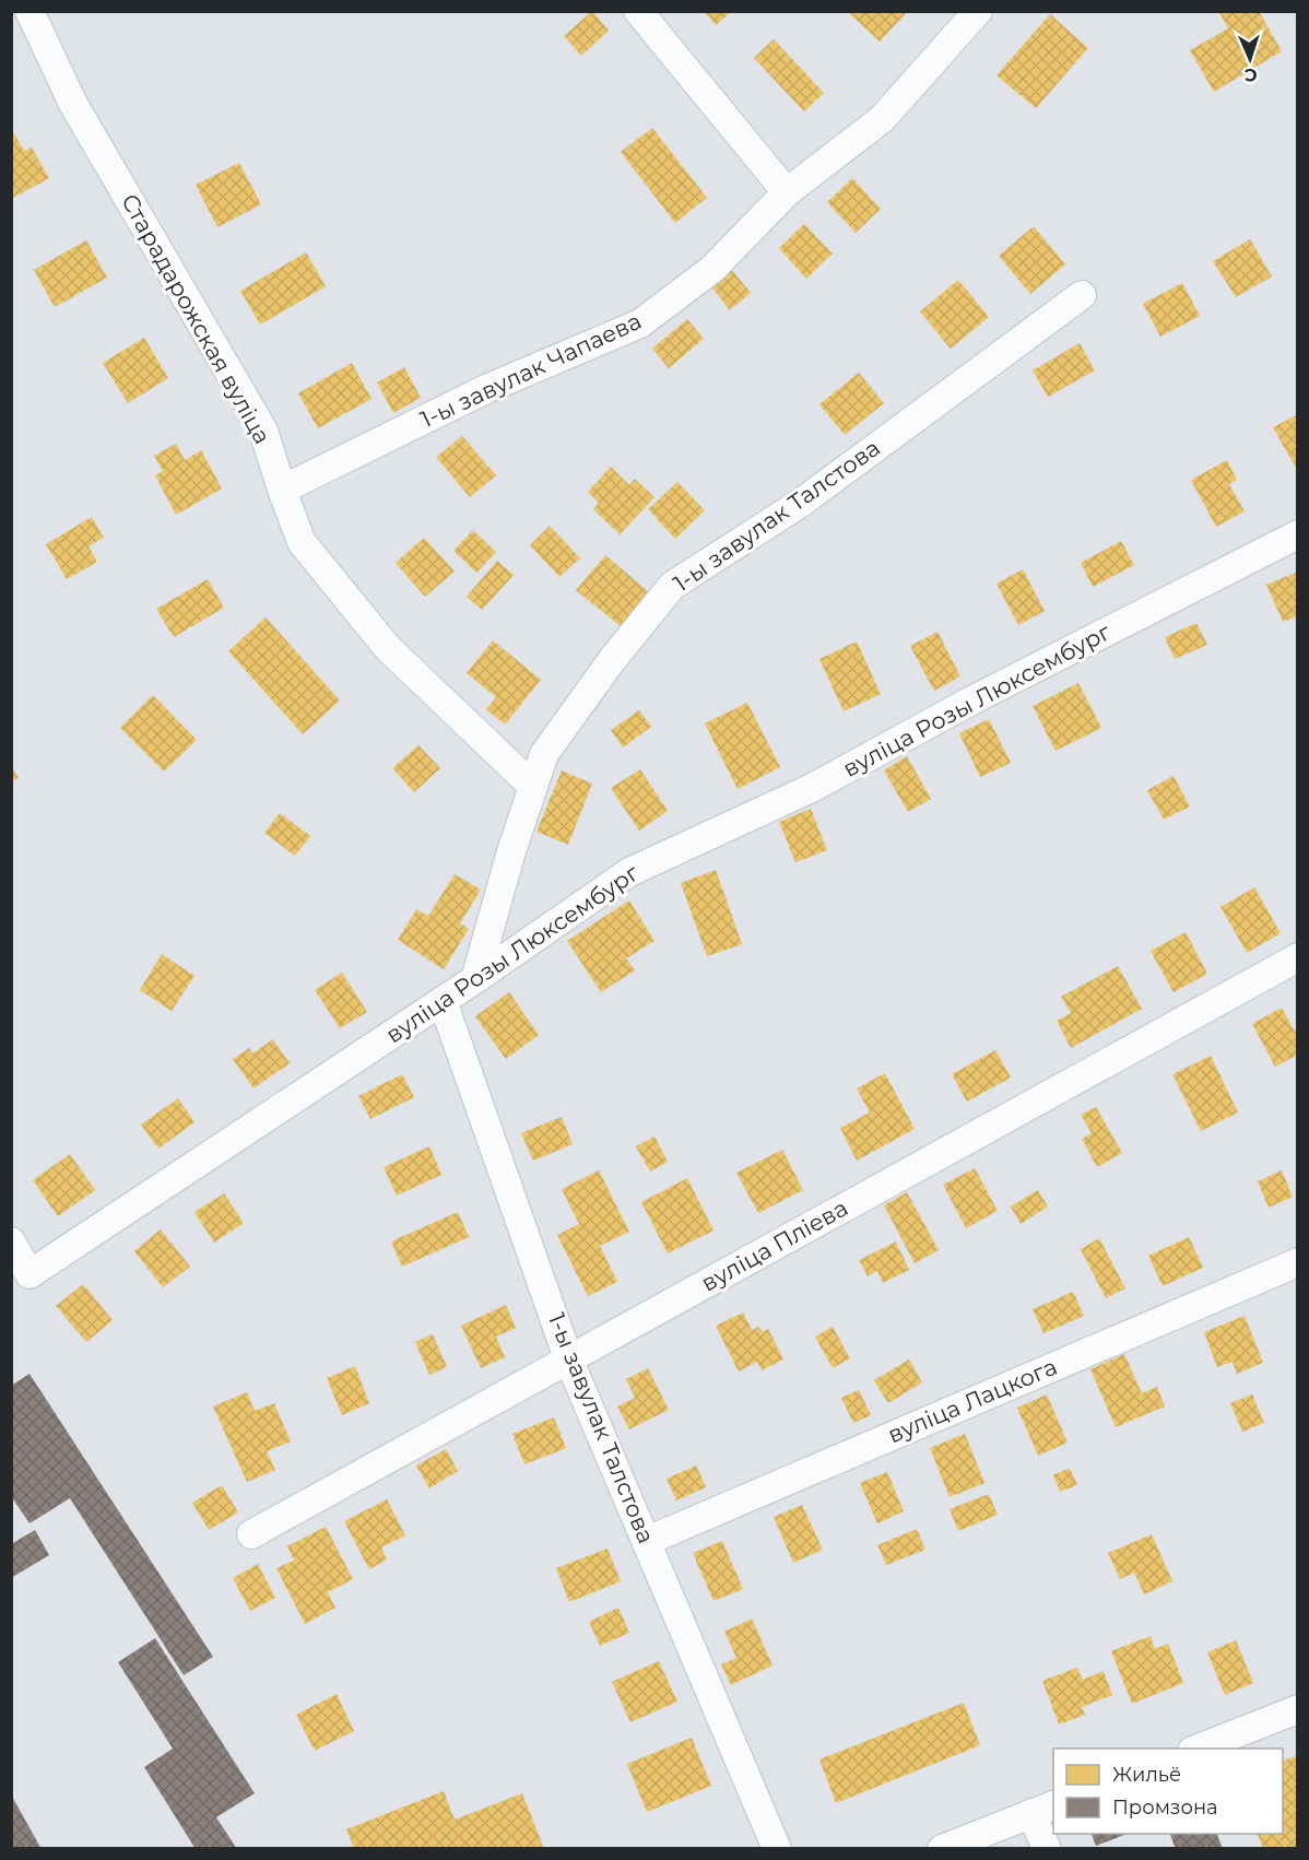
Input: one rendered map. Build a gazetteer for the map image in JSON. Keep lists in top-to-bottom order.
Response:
{
  "streets": {
    "street": [
      "Старадарожская вуліца",
      "1-ы завулак Чапаева",
      "1-ы завулак Талстова",
      "вуліца Розы Люксембург",
      "вуліца Пліева",
      "вуліца Лацкога"
    ]
  },
  "crossings": [
    ["Старадарожская вуліца", "1-ы завулак Чапаева"],
    ["Старадарожская вуліца", "1-ы завулак Талстова"],
    ["1-ы завулак Талстова", "вуліца Розы Люксембург"],
    ["1-ы завулак Талстова", "вуліца Пліева"],
    ["1-ы завулак Талстова", "вуліца Лацкога"]
  ],
  "legend": ["Жильё", "Промзона"],
  "north": "bottom"
}
